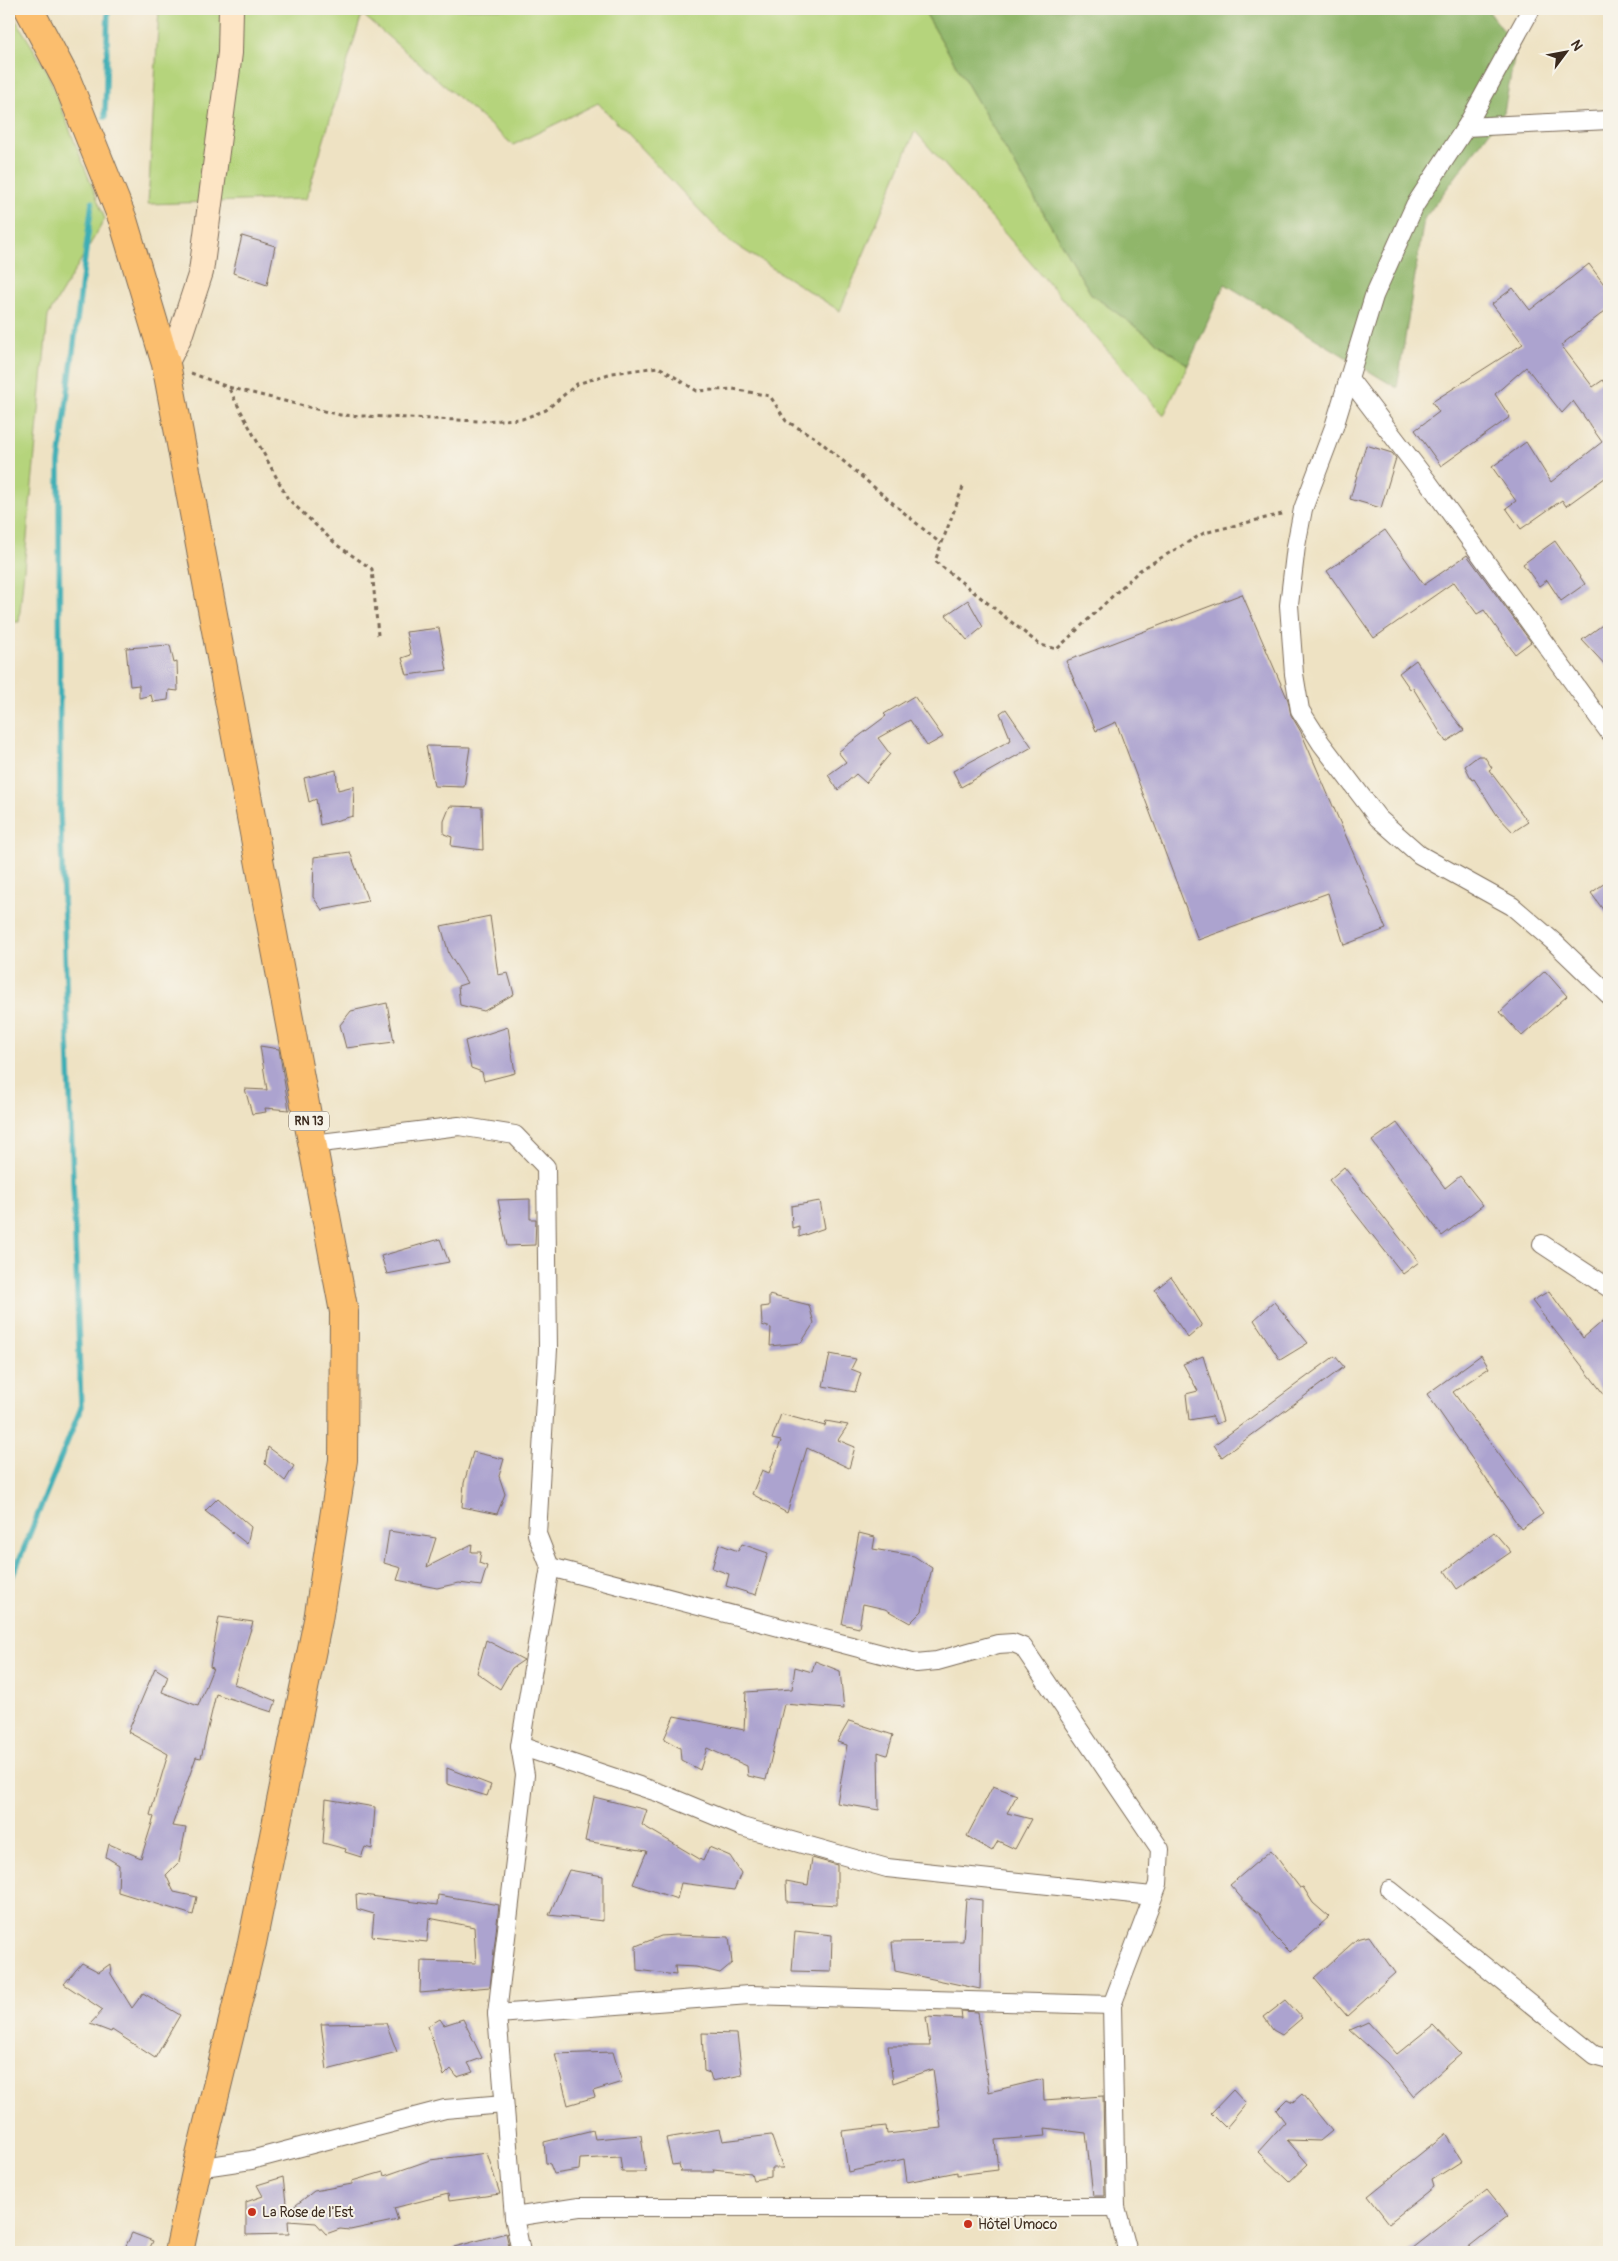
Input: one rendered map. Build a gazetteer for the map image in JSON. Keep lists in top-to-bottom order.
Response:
{
  "streets": {
    "main road": ["RN 13"]
  },
  "places": ["La Rose de l'Est", "Hôtel Umoco"],
  "north": "top right"
}
